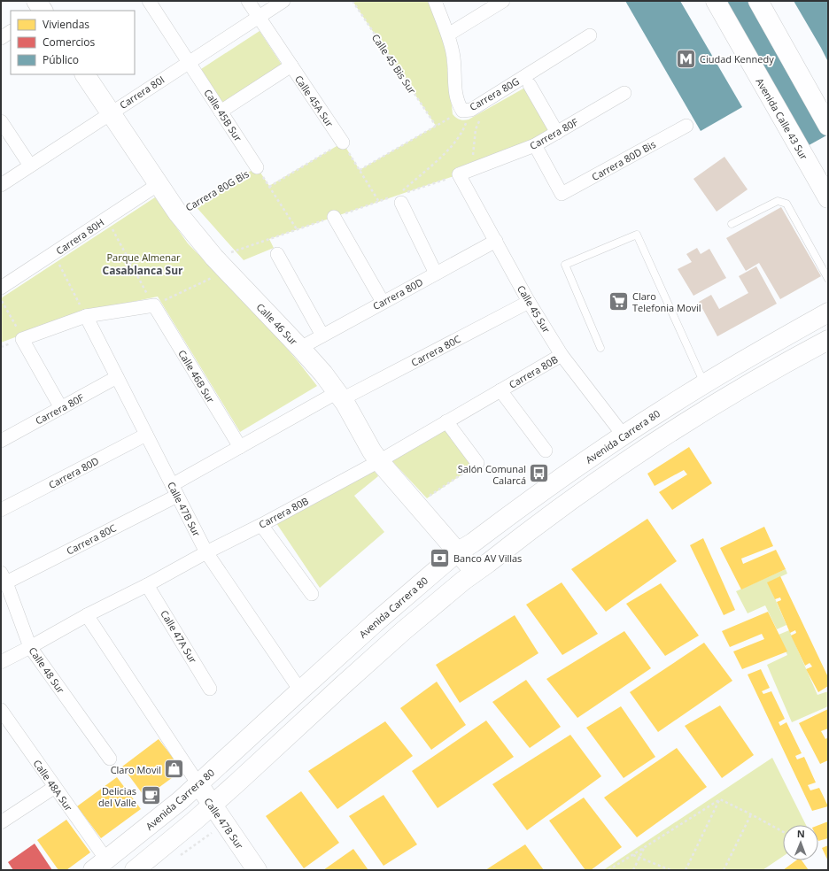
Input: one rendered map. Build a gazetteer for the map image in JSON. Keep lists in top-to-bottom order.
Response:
{
  "streets": {
    "main road": [
      "Avenida Calle 43 Sur",
      "Calle 46 Sur",
      "Avenida Carrera 80",
      "Calle 47B Sur"
    ],
    "street": [
      "Carrera 80I",
      "Carrera 80G",
      "Calle 45A Sur",
      "Calle 45B Sur",
      "Carrera 80F",
      "Carrera 80D Bis",
      "Carrera 80H",
      "Carrera 80D",
      "Calle 45 Sur",
      "Carrera 80C",
      "Carrera 80B",
      "Calle 46B Sur",
      "Calle 47A Sur",
      "Calle 48 Sur",
      "Calle 48A Sur"
    ],
    "path": ["Calle 45 Bis Sur", "Carrera 80G Bis"]
  },
  "crossings": [
    ["Calle 45 Bis Sur", "Carrera 80G"],
    ["Carrera 80I", "Calle 45A Sur"],
    ["Carrera 80I", "Calle 45B Sur"],
    ["Carrera 80I", "Calle 46 Sur"],
    ["Calle 45B Sur", "Carrera 80G Bis"],
    ["Carrera 80F", "Carrera 80D Bis"],
    ["Carrera 80F", "Calle 45 Sur"],
    ["Carrera 80F", "Calle 47B Sur"],
    ["Carrera 80G Bis", "Calle 46 Sur"],
    ["Carrera 80H", "Calle 46 Sur"],
    ["Carrera 80D", "Calle 45 Sur"],
    ["Carrera 80D", "Calle 46 Sur"],
    ["Carrera 80D", "Calle 47B Sur"],
    ["Calle 45 Sur", "Carrera 80C"],
    ["Calle 45 Sur", "Carrera 80B"],
    ["Calle 45 Sur", "Avenida Carrera 80"],
    ["Calle 46 Sur", "Carrera 80C"],
    ["Calle 46 Sur", "Carrera 80B"],
    ["Calle 46 Sur", "Avenida Carrera 80"],
    ["Carrera 80C", "Calle 46B Sur"],
    ["Carrera 80C", "Calle 47B Sur"],
    ["Carrera 80C", "Calle 48 Sur"],
    ["Carrera 80B", "Calle 47B Sur"],
    ["Carrera 80B", "Calle 47A Sur"],
    ["Carrera 80B", "Calle 48 Sur"],
    ["Avenida Carrera 80", "Calle 47B Sur"],
    ["Avenida Carrera 80", "Calle 48A Sur"]
  ],
  "districts": ["Casablanca Sur"],
  "parks": ["Parque Almenar"],
  "places": {
    "metro station": ["Ciudad Kennedy"],
    "supermarket": ["Claro Telefonia Movil"],
    "bus stop": ["Salón Comunal Calarcá"],
    "bank": ["Banco AV Villas"],
    "shop": ["Claro Movil"],
    "cafe": ["Delicias del Valle"]
  },
  "legend": ["Viviendas", "Comercios", "Público"],
  "north": "top"
}
